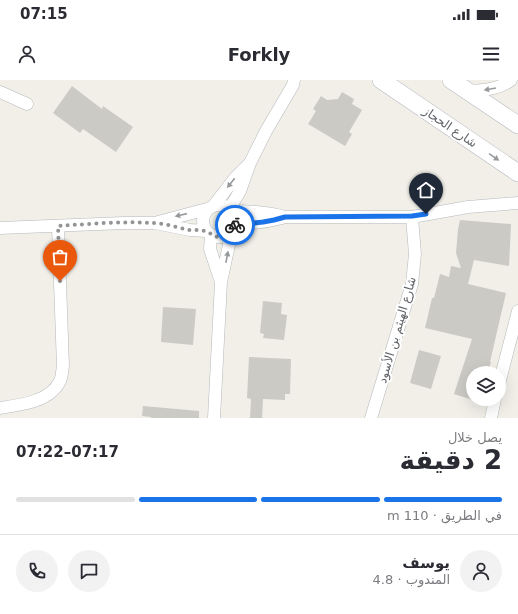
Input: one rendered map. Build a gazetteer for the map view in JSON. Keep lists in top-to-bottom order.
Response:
{
  "streets": {
    "main road": ["شارع الحجاز"],
    "street": ["شارع الهيثم بن الأسود"]
  },
  "page": {
    "status": "07:15",
    "header": "Forkly",
    "heading": ["2 دقيقة", "يصل خلال", "07:17–07:22"],
    "panel": ["يوسف", "المندوب · 4.8"],
    "bar": "في الطريق · 110 m"
  }
}
